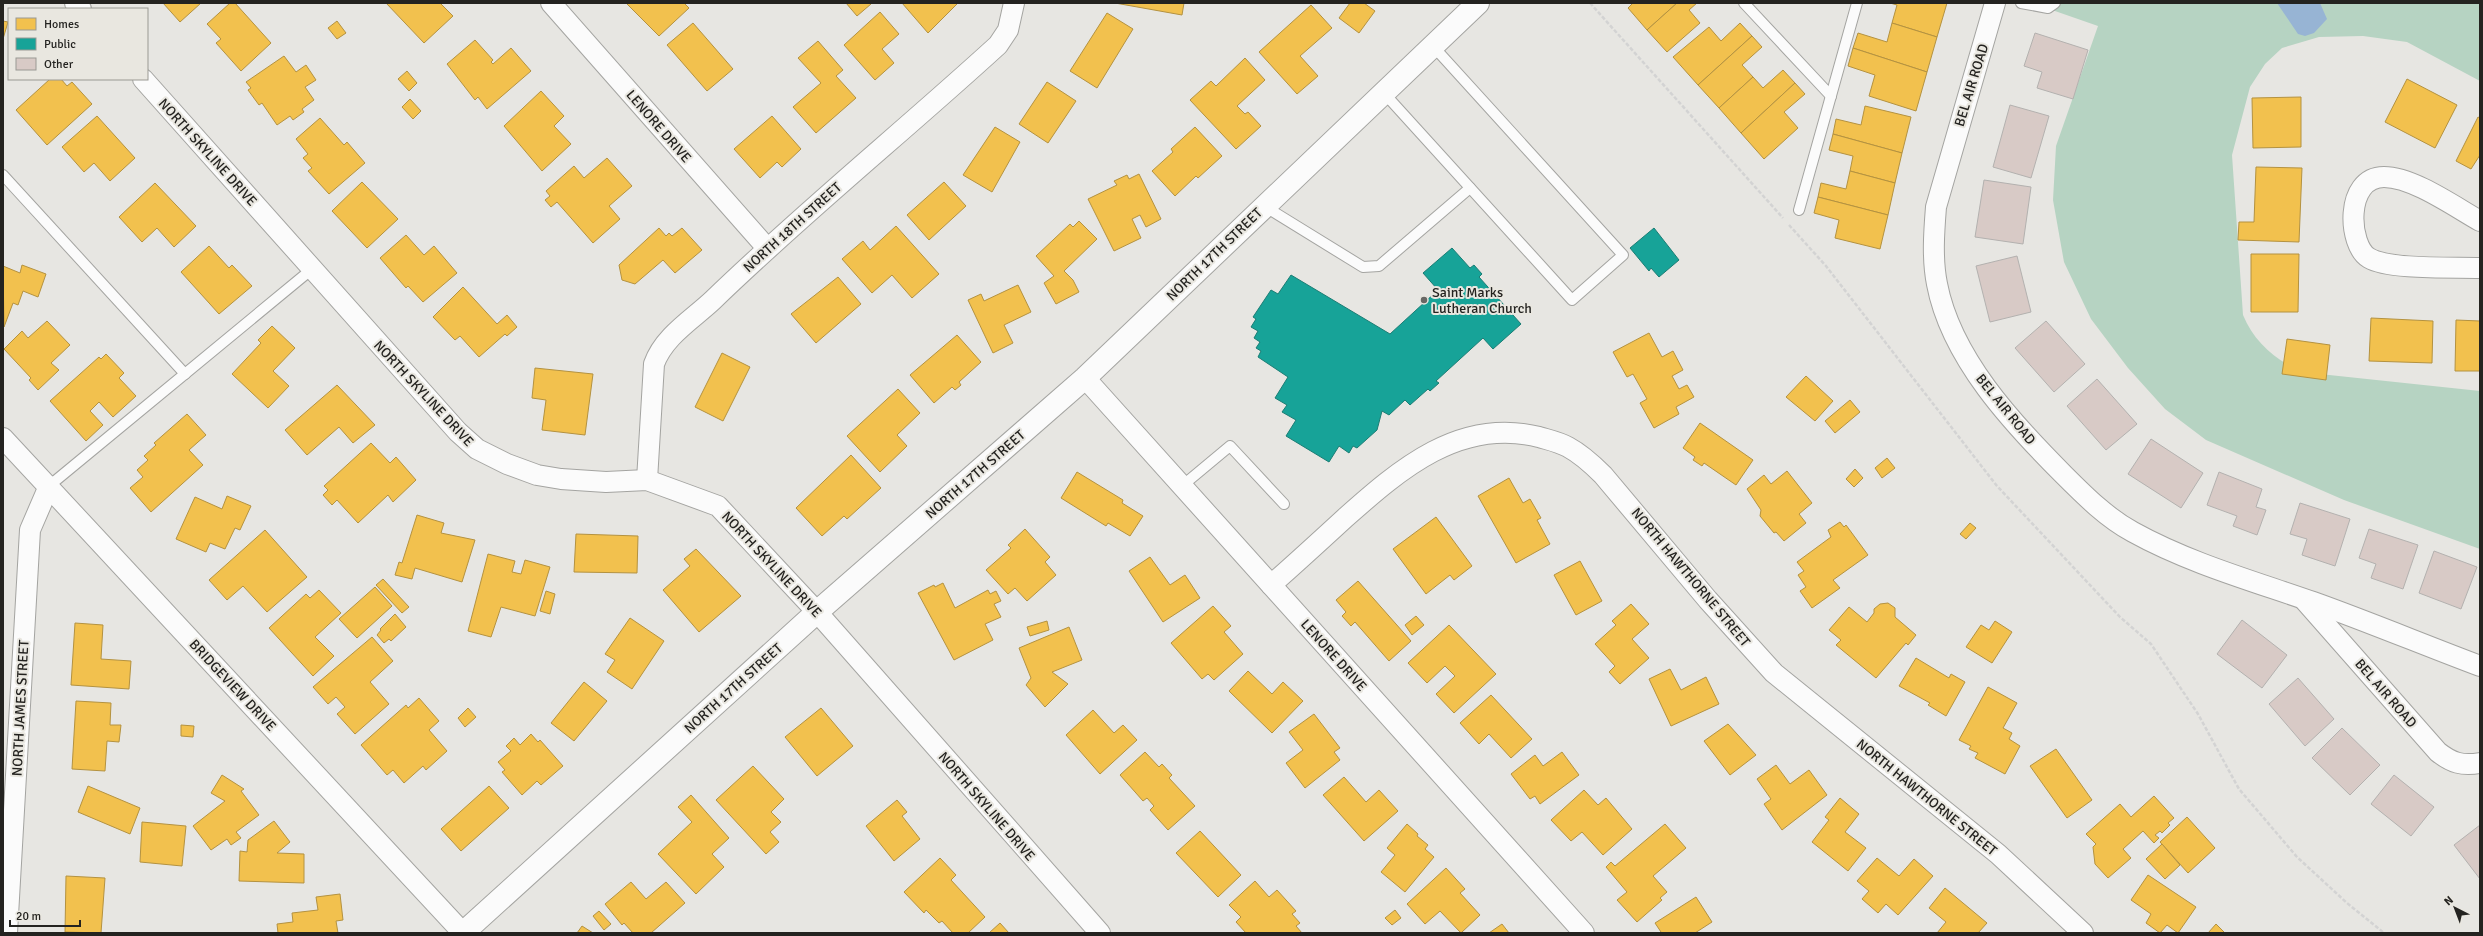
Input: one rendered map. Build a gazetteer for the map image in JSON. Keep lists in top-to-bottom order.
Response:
{
  "streets": {
    "street": [
      "BEL AIR ROAD",
      "LENORE DRIVE",
      "NORTH SKYLINE DRIVE",
      "NORTH 18TH STREET",
      "NORTH 17TH STREET",
      "NORTH HAWTHORNE STREET",
      "BRIDGEVIEW DRIVE",
      "NORTH JAMES STREET"
    ]
  },
  "crossings": [
    ["LENORE DRIVE", "NORTH 18TH STREET"],
    ["LENORE DRIVE", "NORTH 17TH STREET"],
    ["LENORE DRIVE", "NORTH HAWTHORNE STREET"],
    ["NORTH SKYLINE DRIVE", "NORTH 18TH STREET"],
    ["NORTH SKYLINE DRIVE", "NORTH 17TH STREET"],
    ["NORTH 17TH STREET", "BRIDGEVIEW DRIVE"],
    ["BRIDGEVIEW DRIVE", "NORTH JAMES STREET"]
  ],
  "places": ["Saint Marks Lutheran Church"],
  "legend": ["Homes", "Public", "Other"],
  "scale_bar": "20 m",
  "north": "top left"
}
